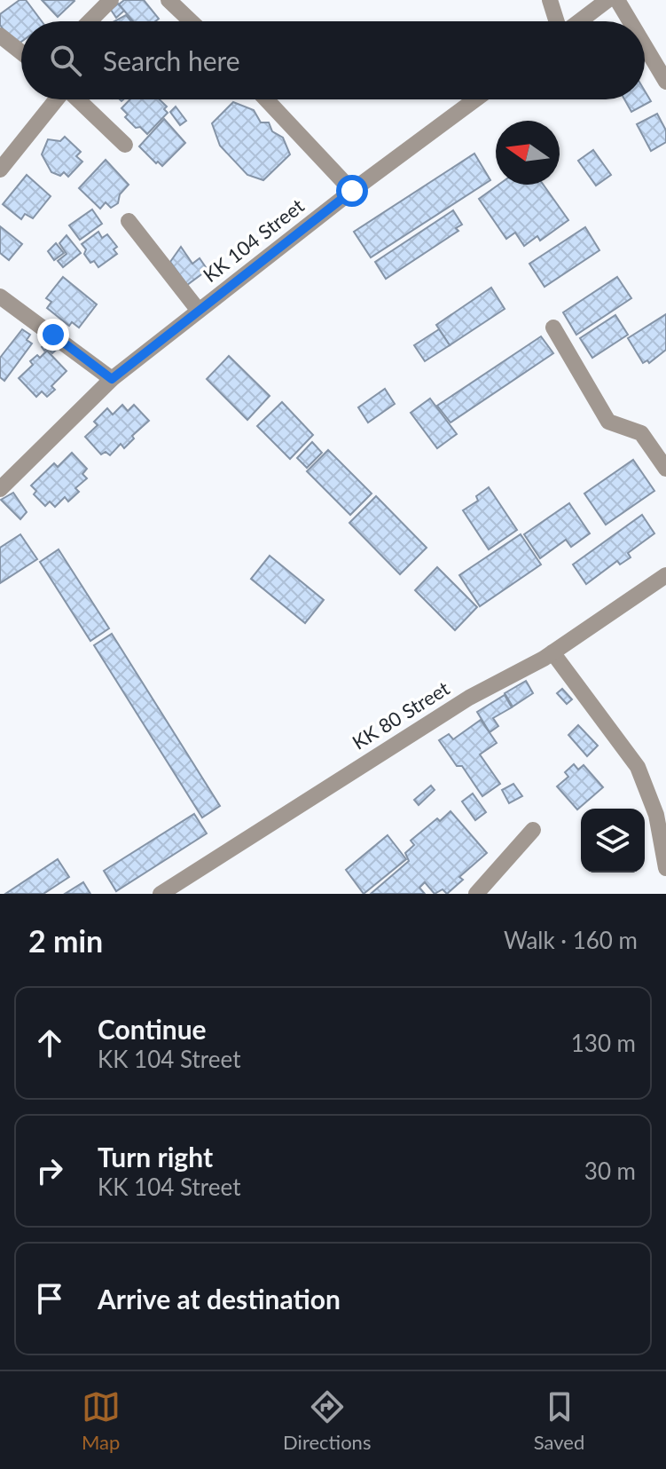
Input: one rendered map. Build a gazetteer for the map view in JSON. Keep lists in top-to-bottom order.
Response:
{
  "streets": {
    "street": ["KK 104 Street", "KK 80 Street"]
  },
  "north": "left",
  "page": {
    "search": "Search here",
    "heading": ["2 min", "Walk · 160 m"],
    "list": [
      ["Continue", "KK 104 Street", "130 m"],
      ["Turn right", "KK 104 Street", "30 m"],
      "Arrive at destination"
    ],
    "nav": ["Map", "Directions", "Saved"]
  }
}
